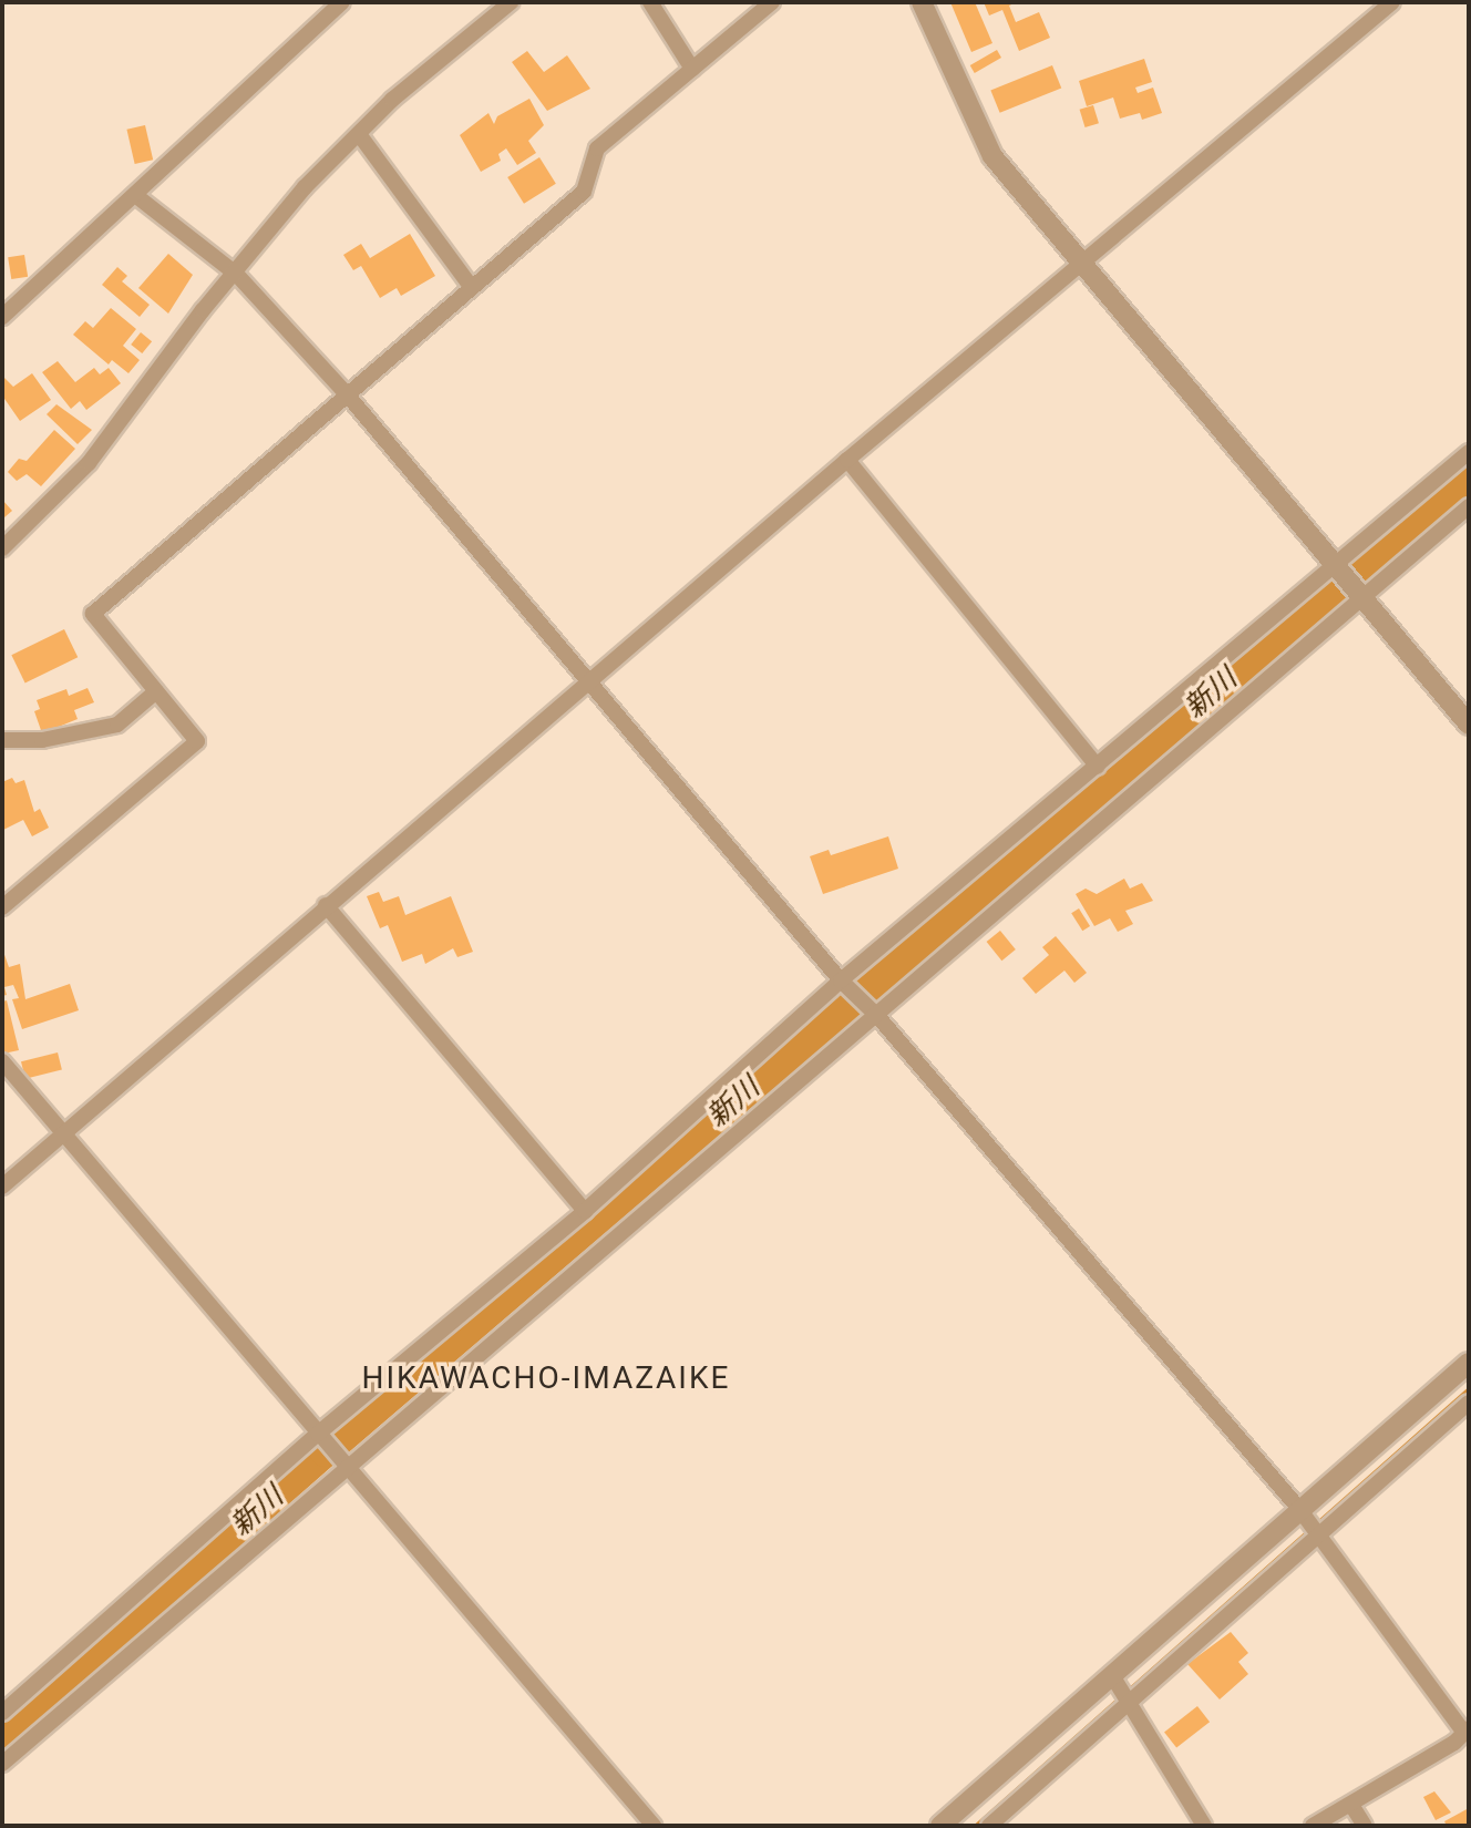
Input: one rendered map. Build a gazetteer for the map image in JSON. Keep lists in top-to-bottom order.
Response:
{
  "districts": ["HIKAWACHO-IMAZAIKE"],
  "water": ["新川"]
}
